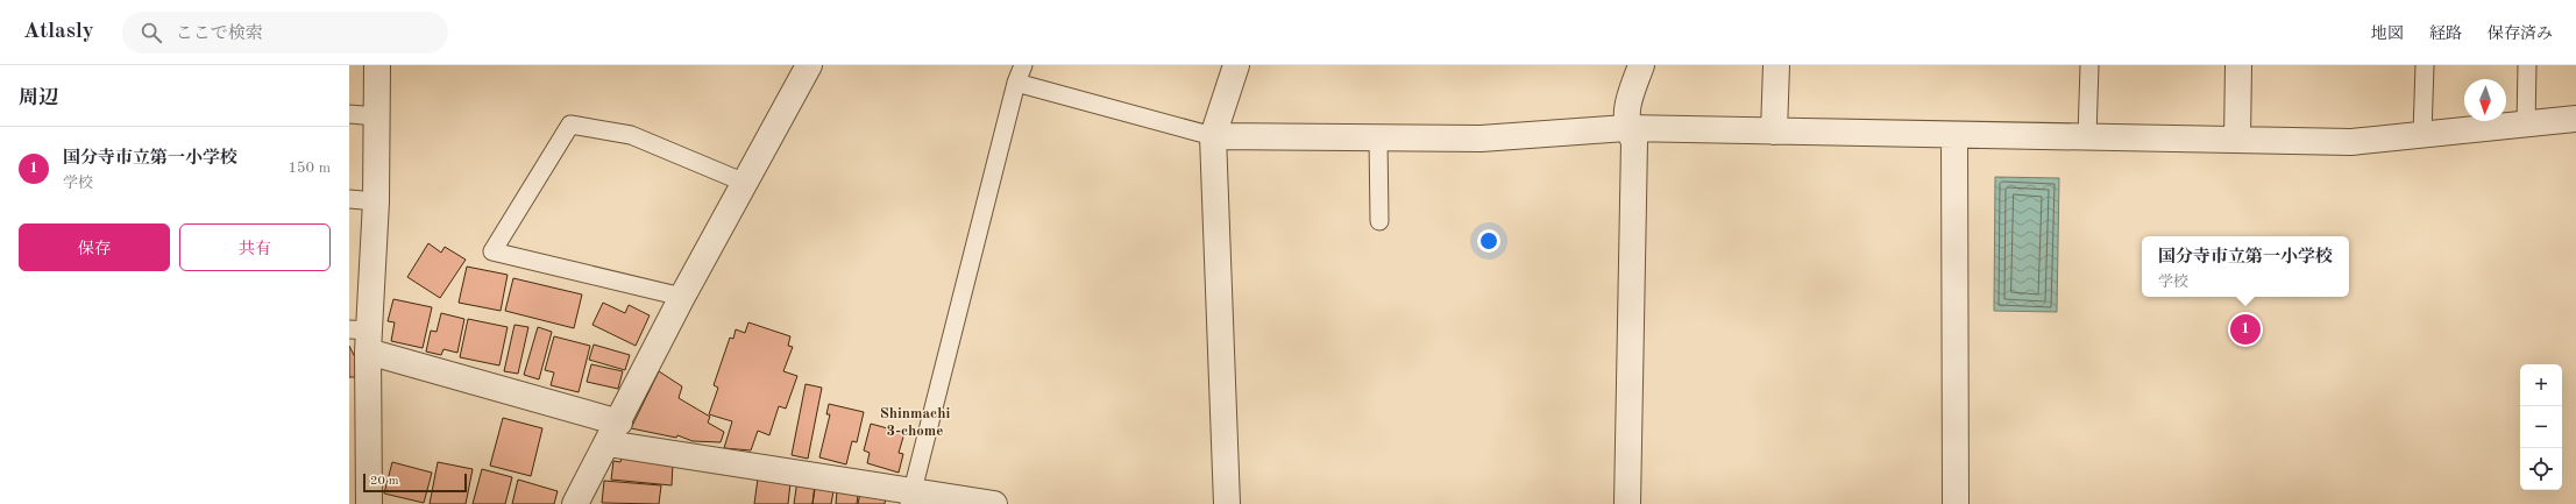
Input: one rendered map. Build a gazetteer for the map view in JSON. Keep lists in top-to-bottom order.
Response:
{
  "districts": ["Shinmachi 3-chome"],
  "scale_bar": "20 m",
  "north": "bottom",
  "page": {
    "header": "Atlasly",
    "search": "ここで検索",
    "nav": ["地図", "経路", "保存済み"],
    "heading": "周辺",
    "list": [
      {
        "mark": "1",
        "name": "国分寺市立第一小学校",
        "note": "学校",
        "value": "150 m"
      }
    ],
    "buttons": ["保存", "共有"],
    "popup": ["国分寺市立第一小学校", "学校"],
    "pins": "1",
    "map_buttons": ["+", "−"],
    "scale": "20 m"
  }
}
